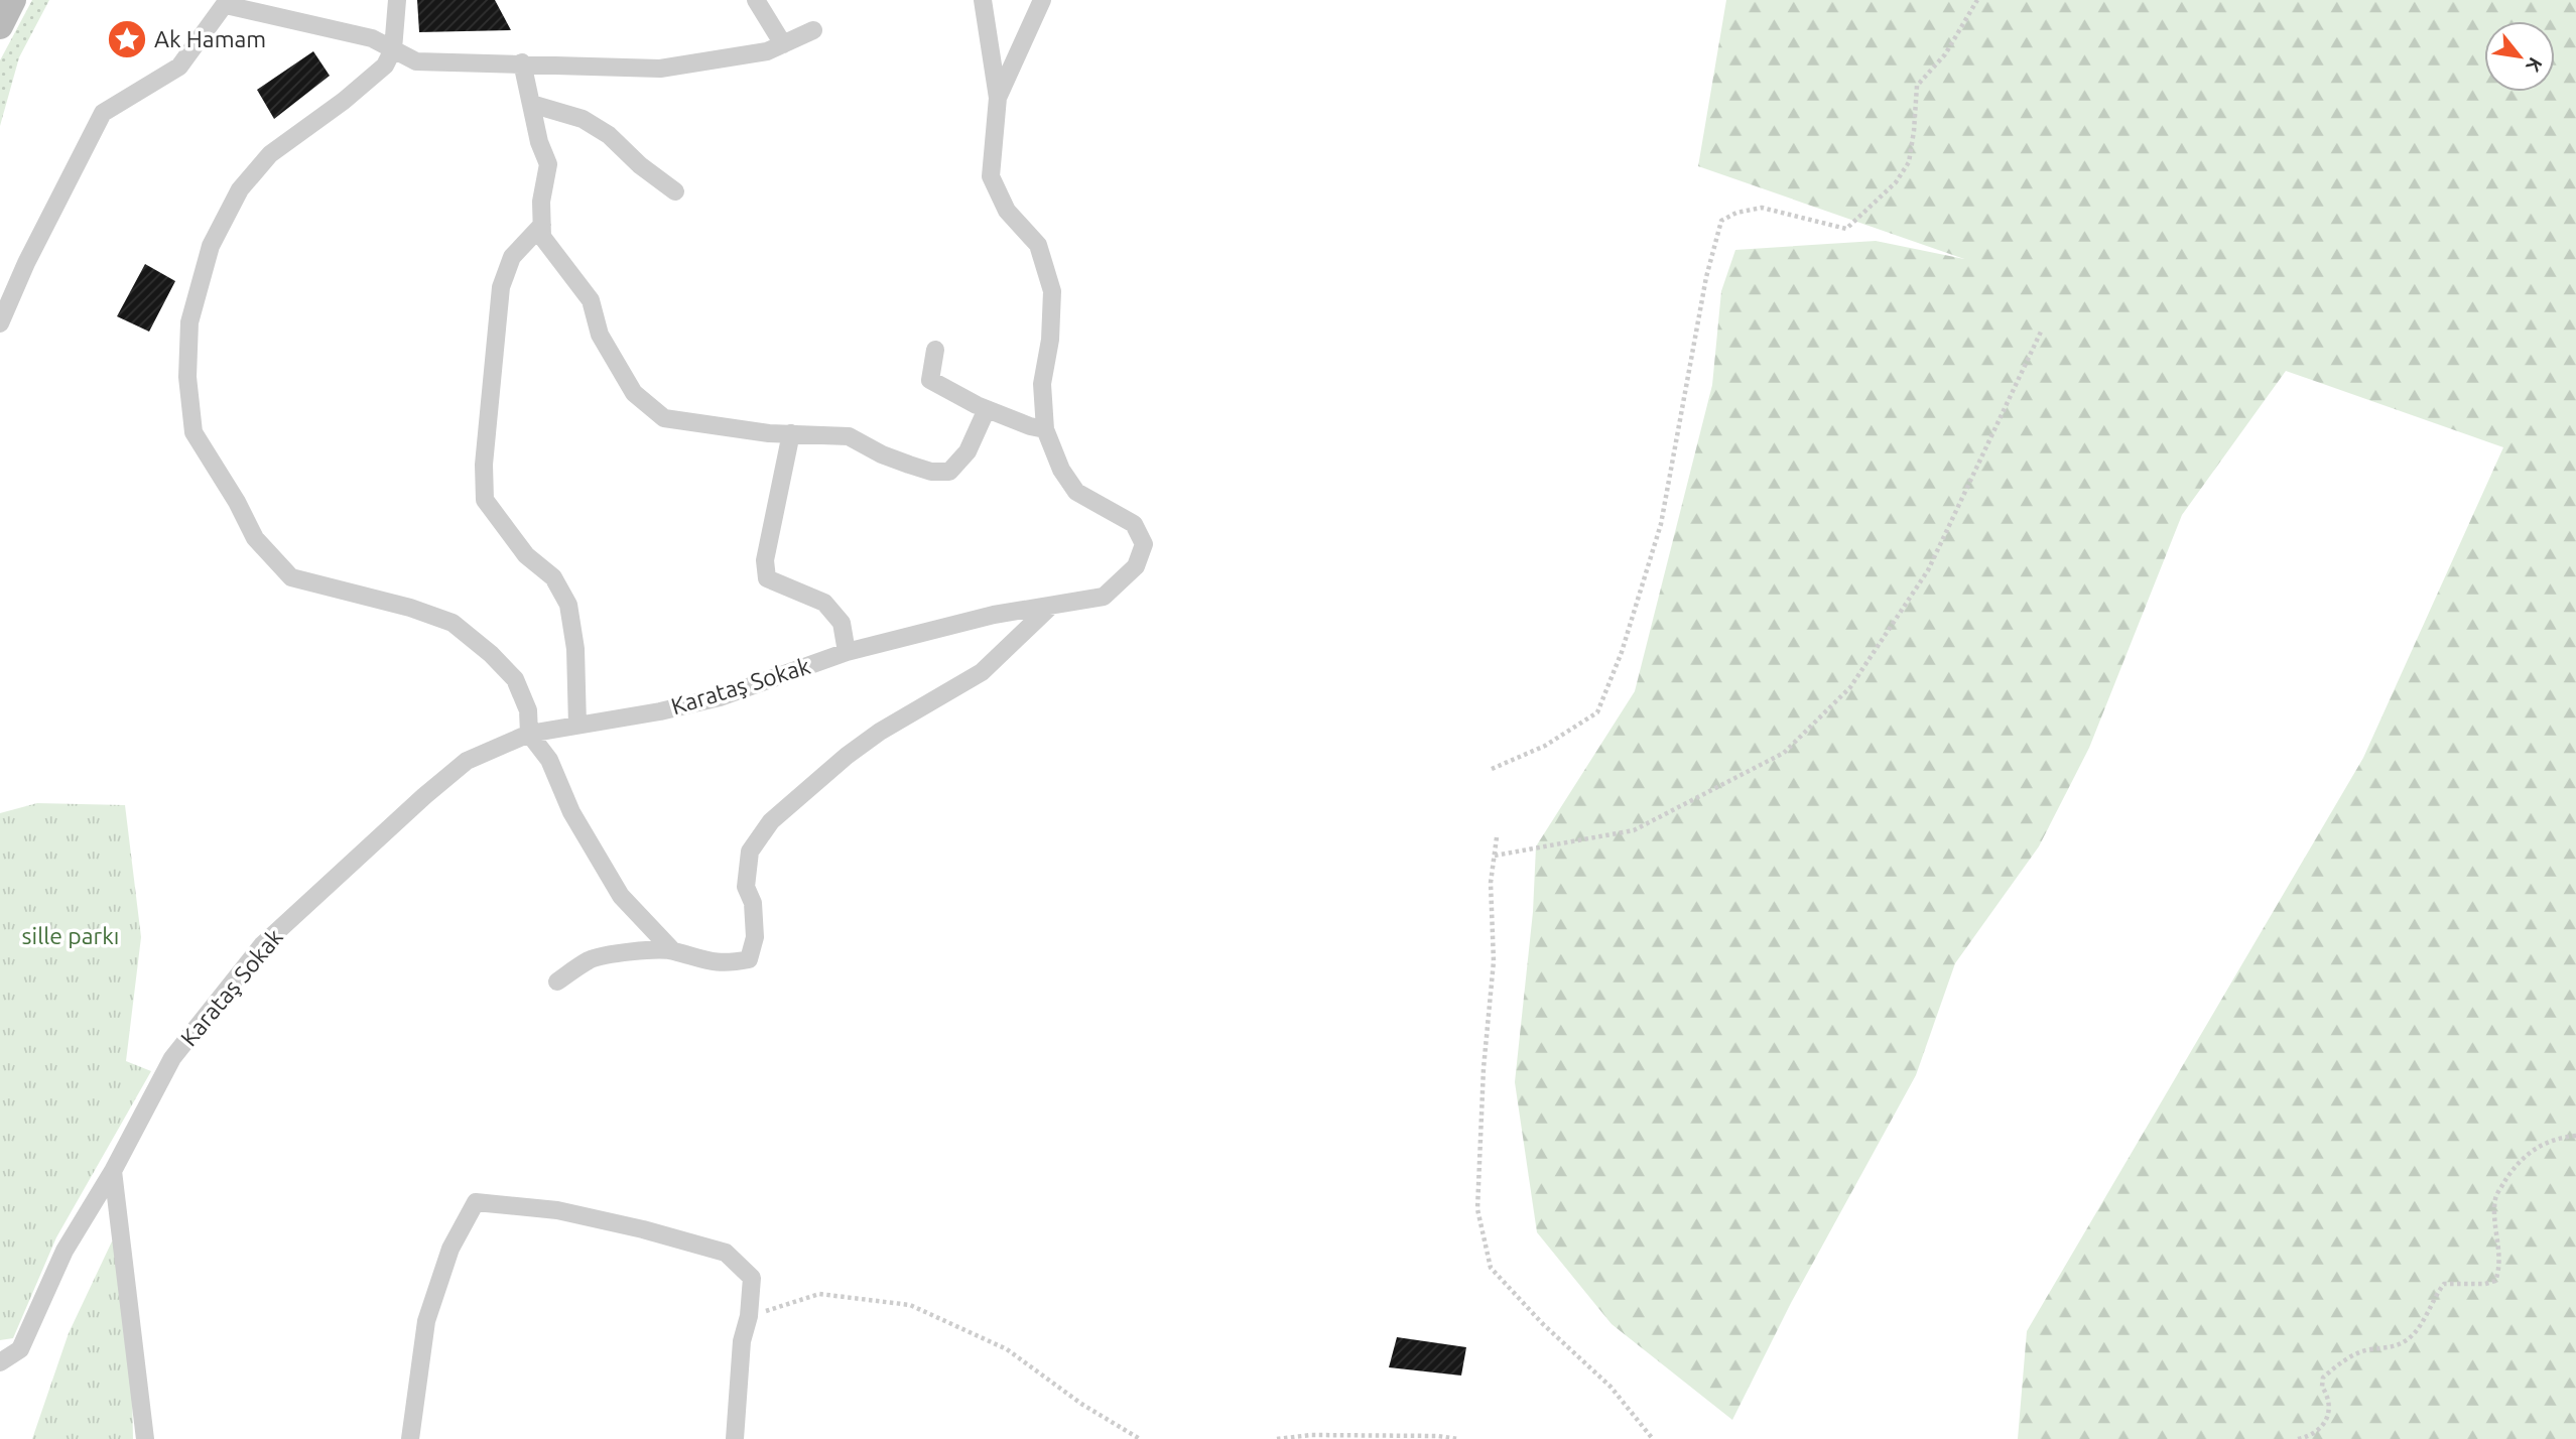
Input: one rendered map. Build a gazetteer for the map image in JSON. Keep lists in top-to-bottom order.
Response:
{
  "streets": {
    "street": ["Karataş Sokak"]
  },
  "parks": ["sille parkı"],
  "places": {
    "place": ["Ak Hamam"]
  },
  "north": "bottom right"
}
